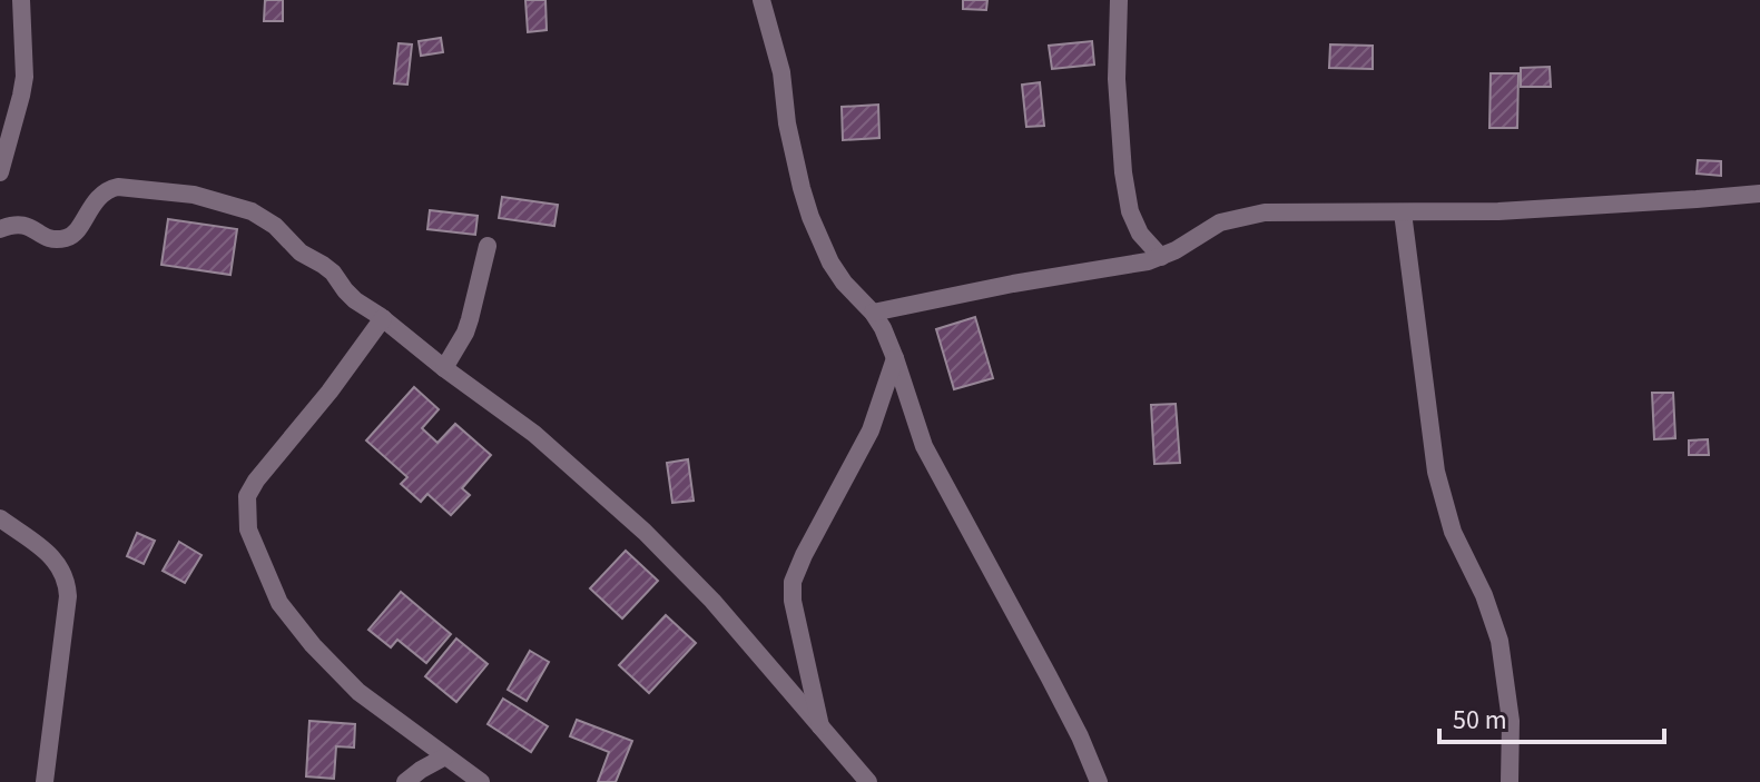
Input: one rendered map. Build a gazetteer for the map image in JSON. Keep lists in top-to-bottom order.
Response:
{
  "scale_bar": "50 m"
}
